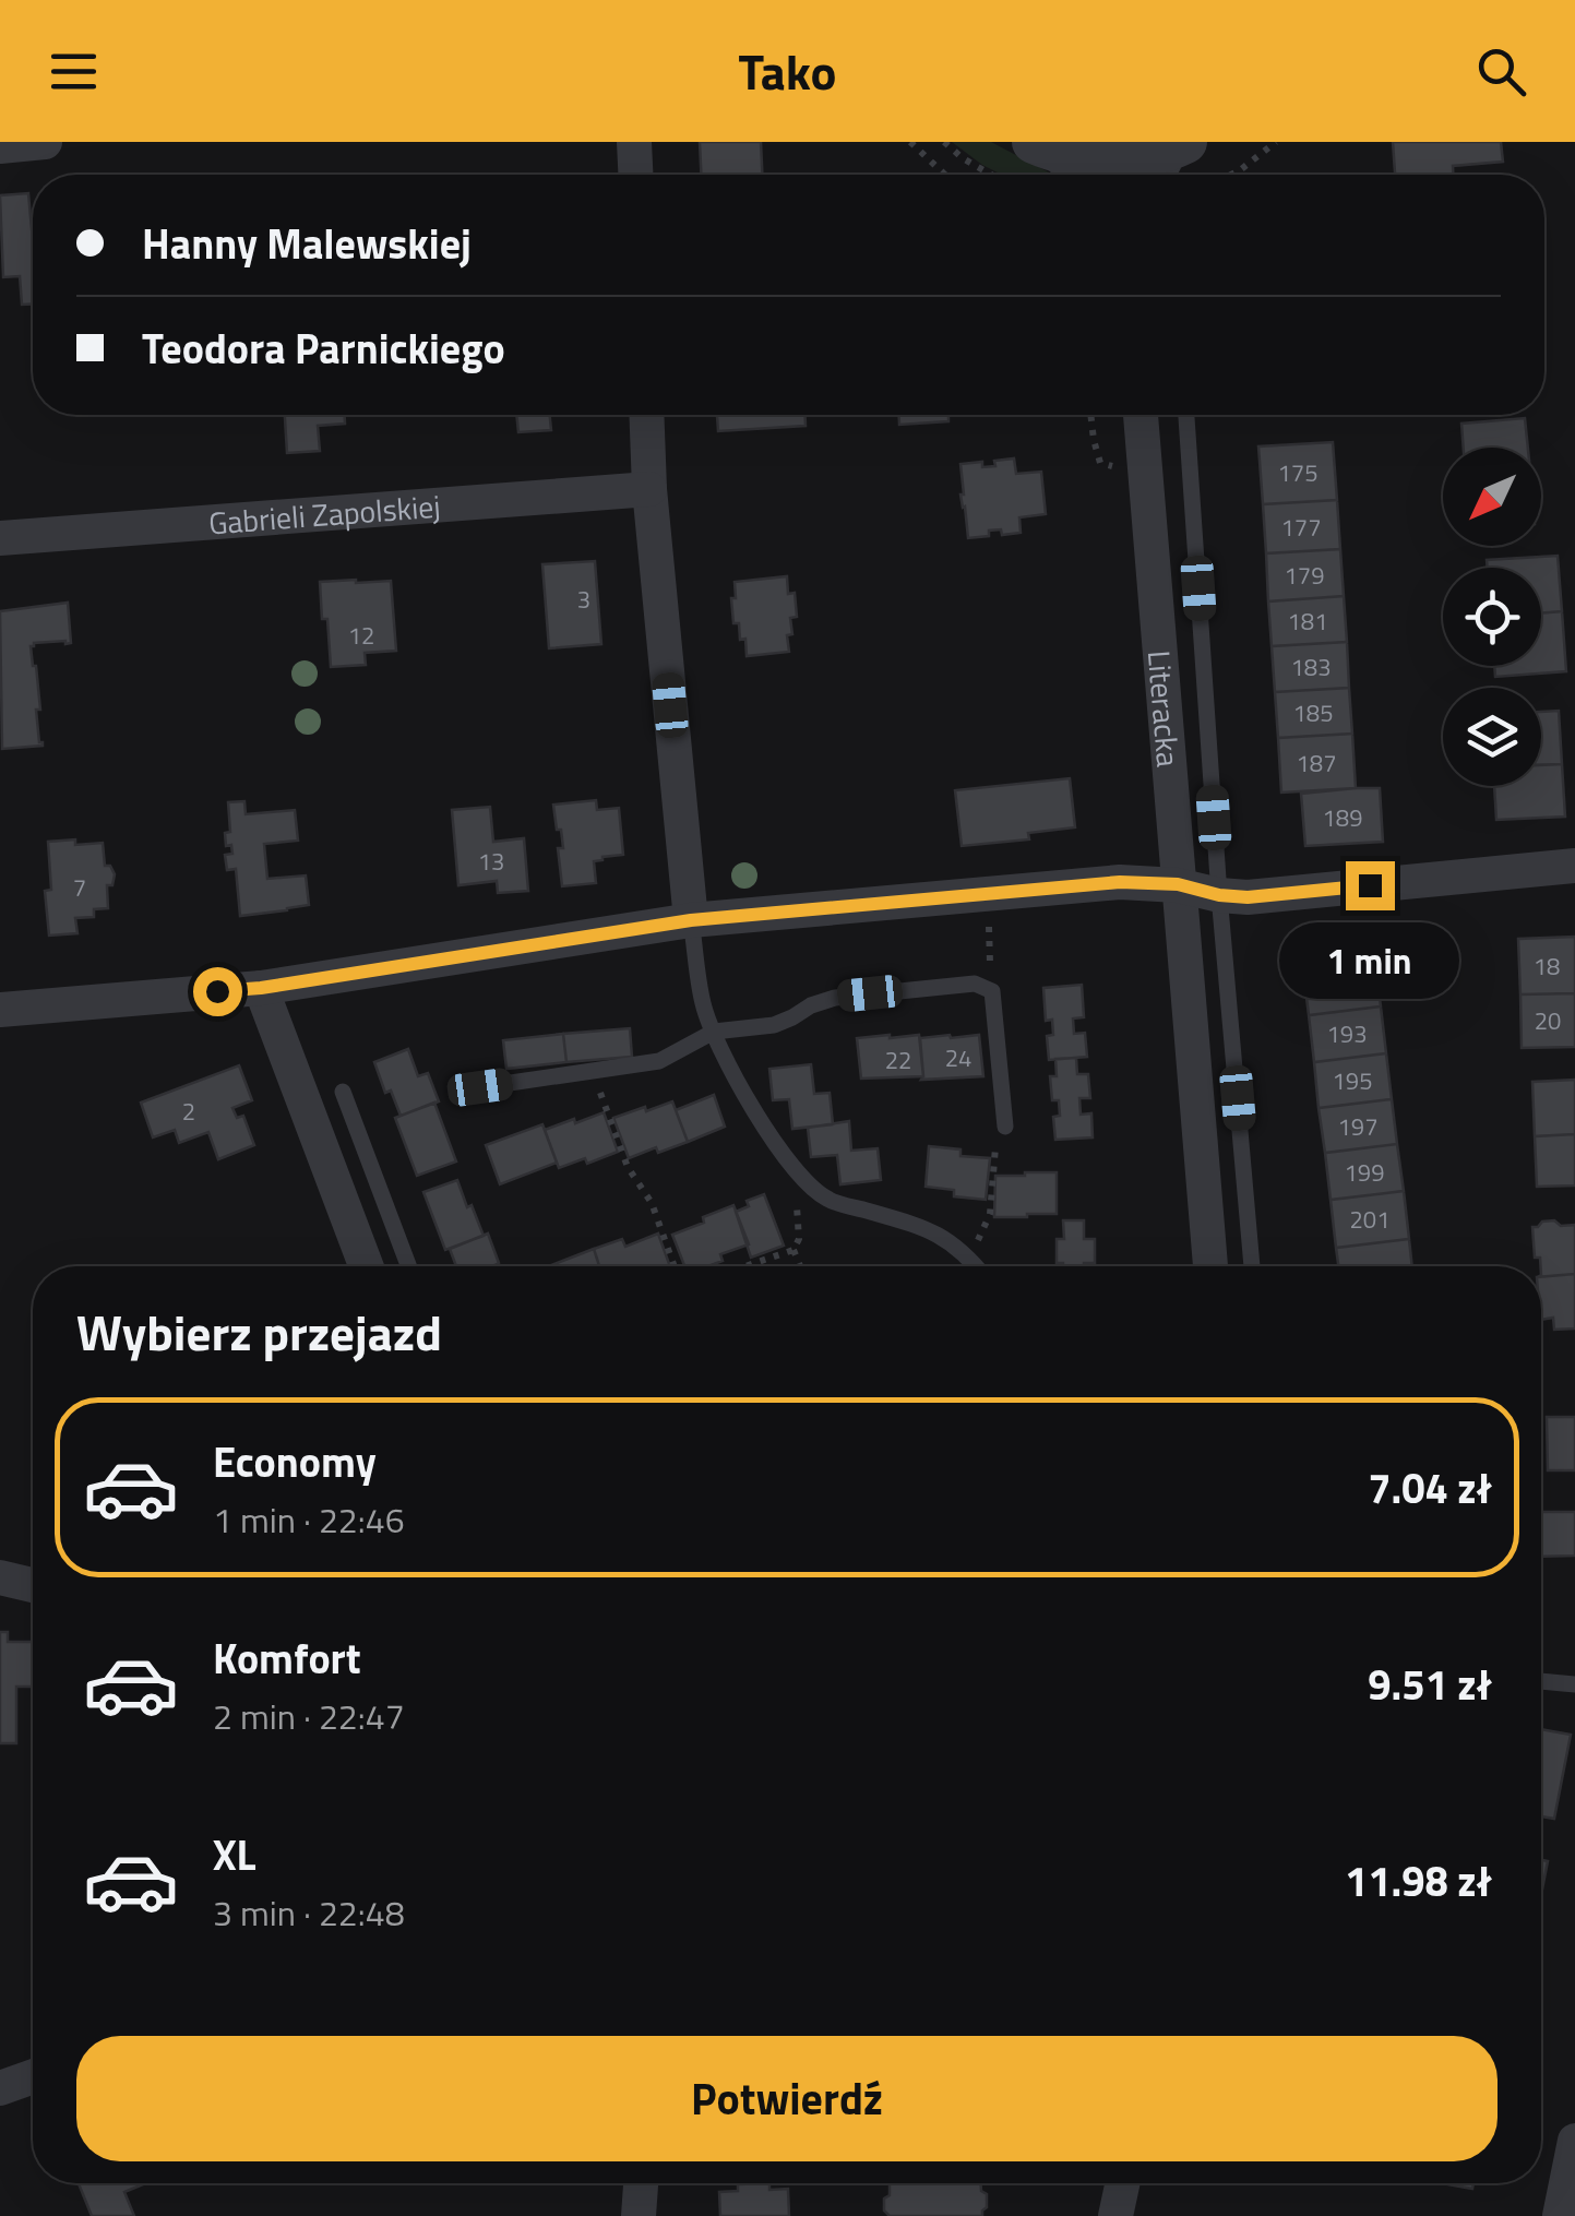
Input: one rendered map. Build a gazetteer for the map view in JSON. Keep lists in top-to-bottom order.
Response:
{
  "streets": {
    "street": ["Gabrieli Zapolskiej", "Literacka"]
  },
  "house_numbers": [
    "175",
    "177",
    "179",
    "3",
    "181",
    "12",
    "183",
    "185",
    "187",
    "189",
    "13",
    "7",
    "18",
    "20",
    "193",
    "24",
    "22",
    "195",
    "2",
    "197",
    "199",
    "201"
  ],
  "north": "bottom left",
  "page": {
    "header": "Tako",
    "banner": ["Hanny Malewskiej", "Teodora Parnickiego"],
    "bubble": "1 min",
    "heading": "Wybierz przejazd",
    "list": [
      {
        "name": "Economy",
        "note": "1 min · 22:46",
        "value": "7.04 zł"
      },
      {
        "name": "Komfort",
        "note": "2 min · 22:47",
        "value": "9.51 zł"
      },
      {
        "name": "XL",
        "note": "3 min · 22:48",
        "value": "11.98 zł"
      }
    ],
    "buttons": "Potwierdź"
  }
}
